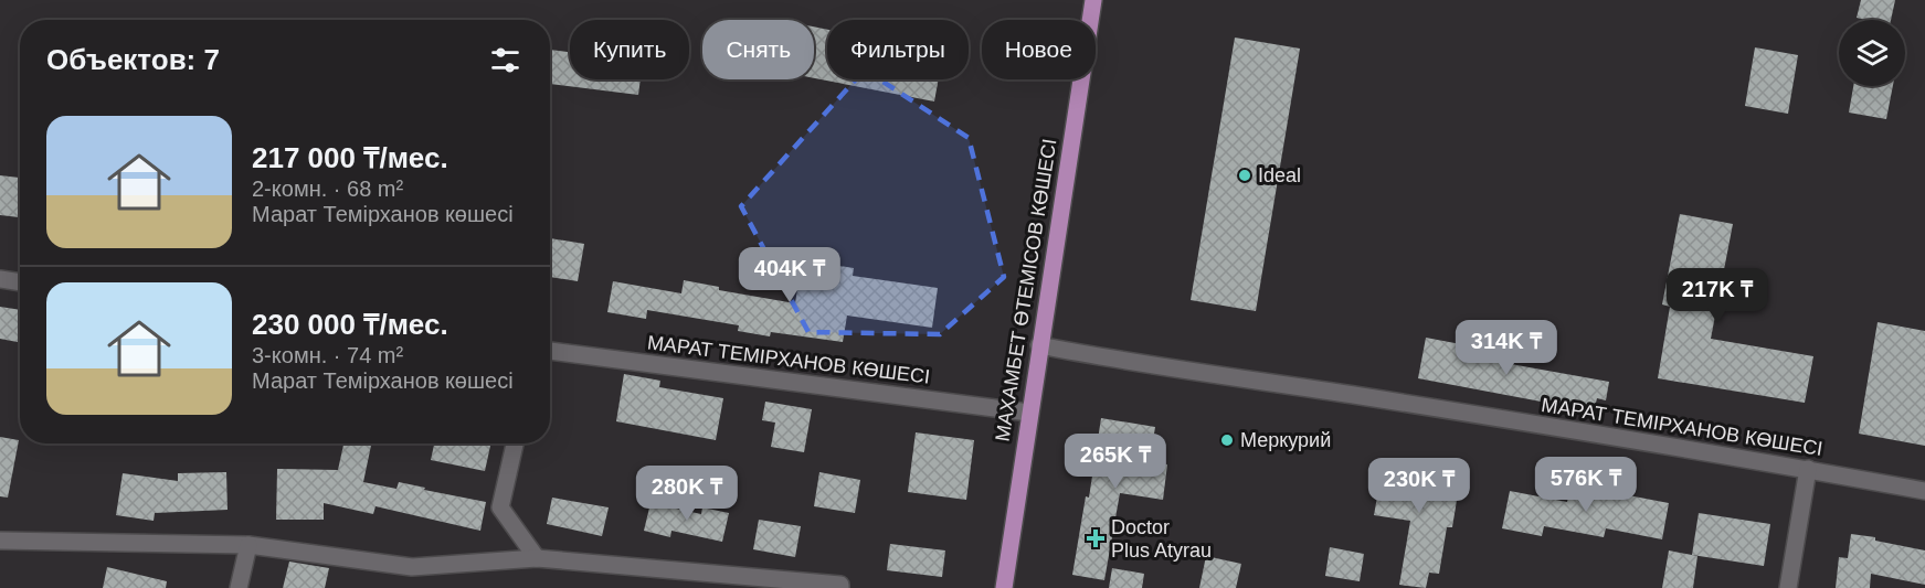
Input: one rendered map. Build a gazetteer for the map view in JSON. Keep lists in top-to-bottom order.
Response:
{
  "streets": {
    "main road": ["МАХАМБЕТ ӨТЕМІСОВ КӨШЕСІ"],
    "street": ["МАРАТ ТЕМІРХАНОВ КӨШЕСІ"]
  },
  "crossings": [
    ["МАХАМБЕТ ӨТЕМІСОВ КӨШЕСІ", "МАРАТ ТЕМІРХАНОВ КӨШЕСІ"]
  ],
  "places": {
    "other": ["Ideal", "Меркурий"],
    "health": ["Doctor Plus Atyrau"]
  },
  "page": {
    "chip": [
      "Купить",
      "Снять",
      "Фильтры",
      "Новое"
    ],
    "heading": "Объектов: 7",
    "list": [
      {
        "name": "217 000 ₸/мес.",
        "note": "2-комн. · 68 m² · Марат Темірханов көшесі"
      },
      {
        "name": "230 000 ₸/мес.",
        "note": "3-комн. · 74 m² · Марат Темірханов көшесі"
      }
    ],
    "price": [
      "404K ₸",
      "217K ₸",
      "314K ₸",
      "265K ₸",
      "576K ₸",
      "230K ₸",
      "280K ₸"
    ]
  }
}
